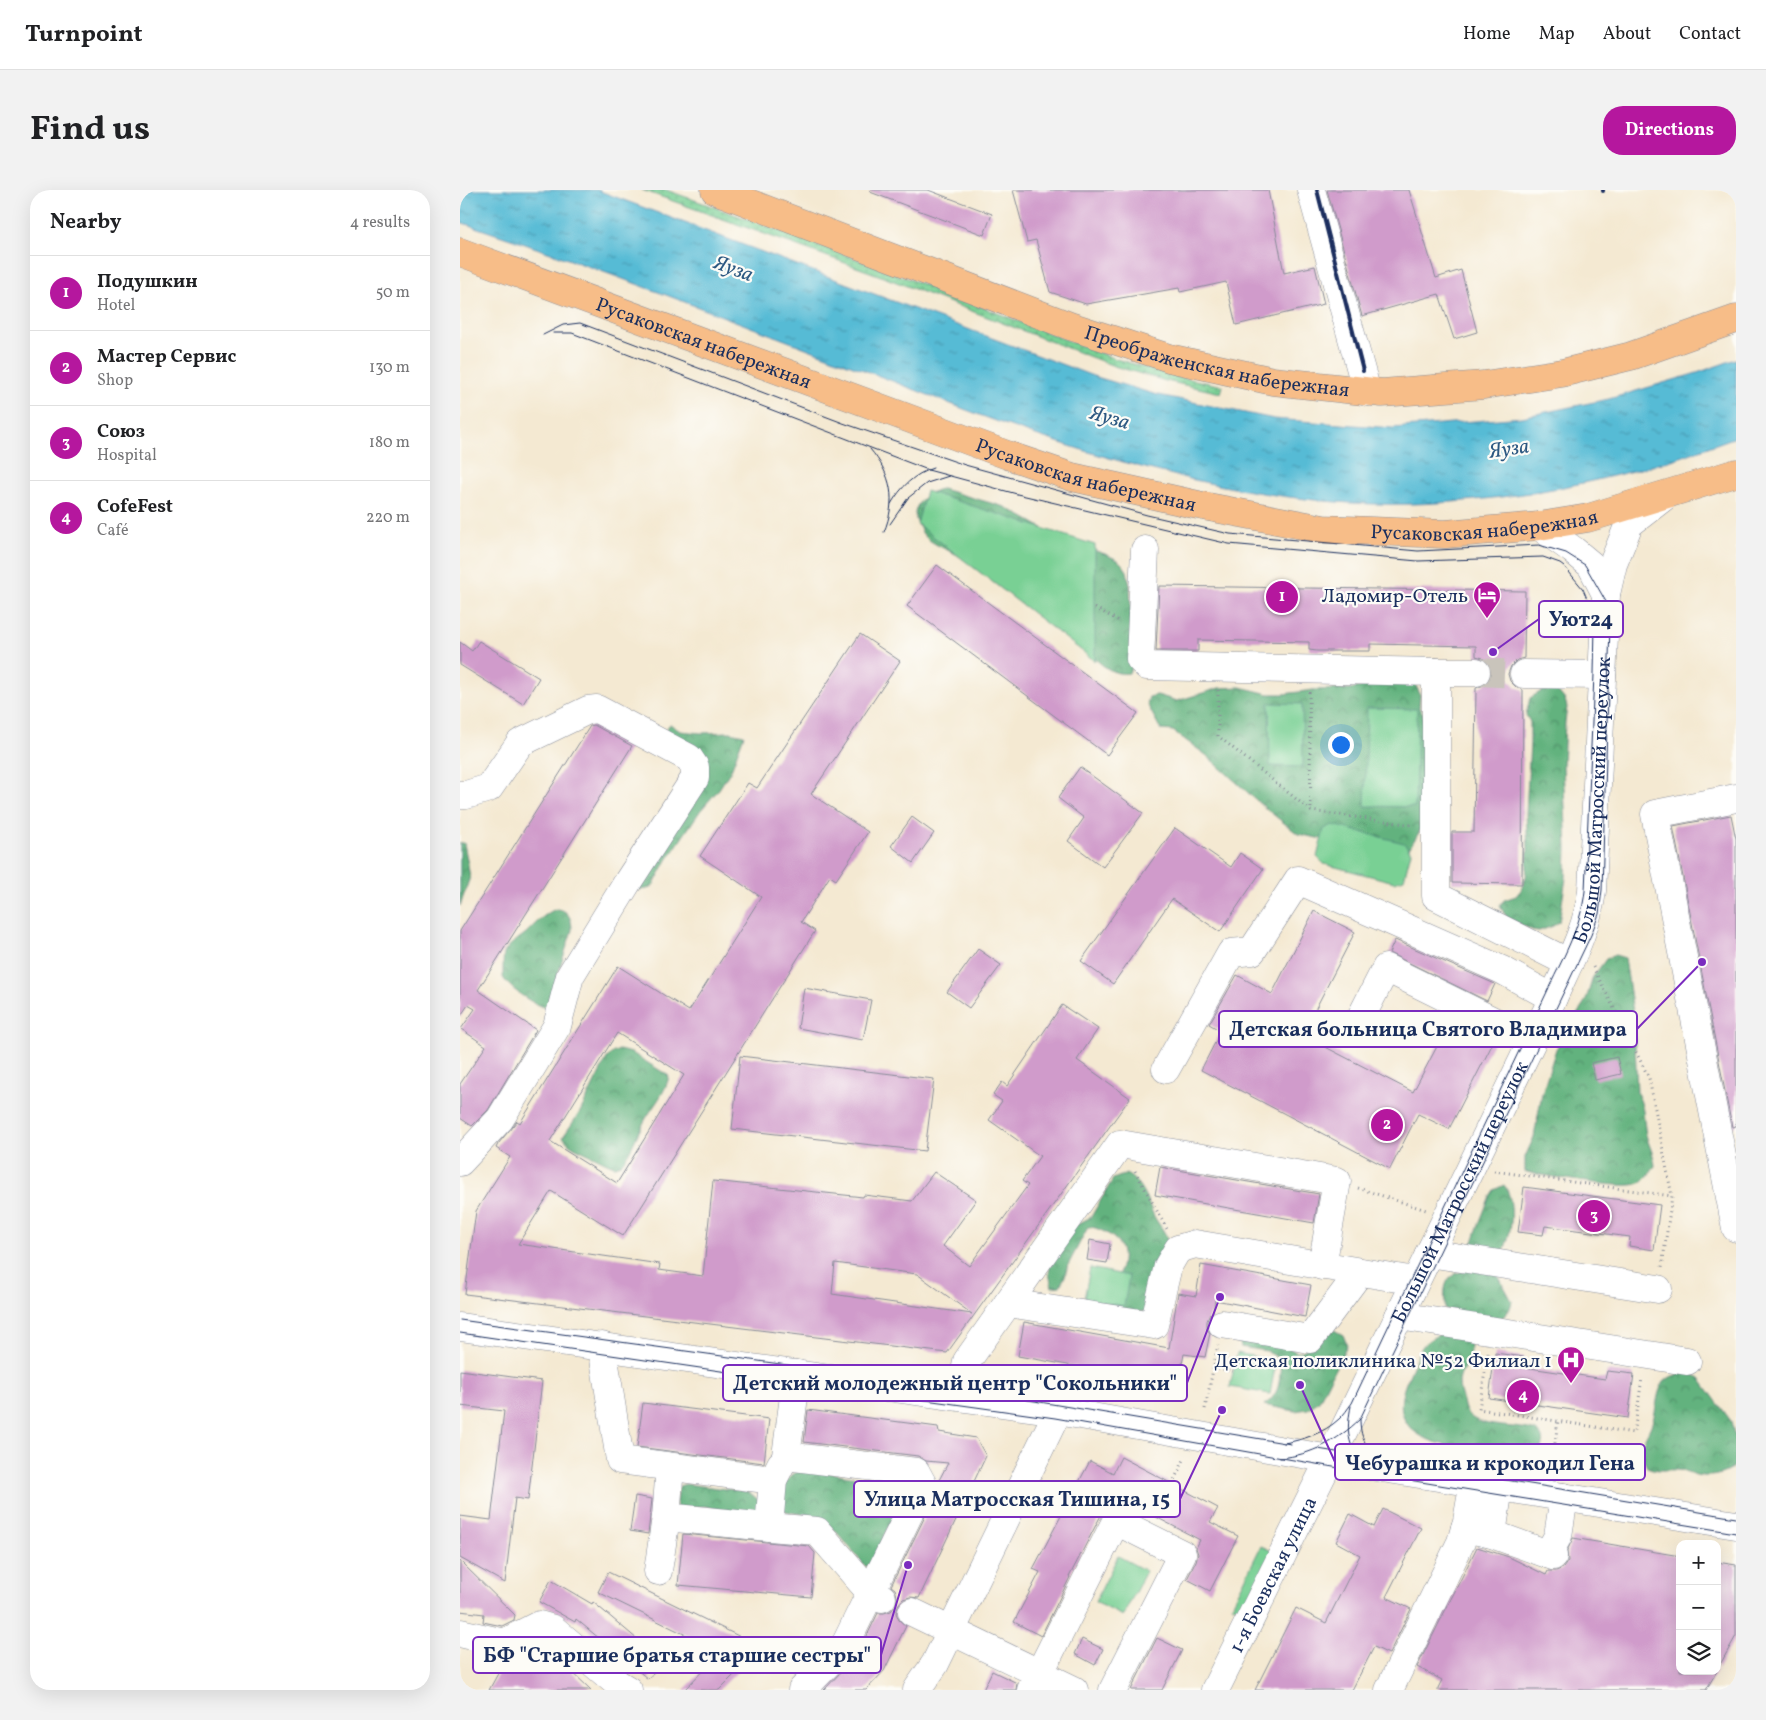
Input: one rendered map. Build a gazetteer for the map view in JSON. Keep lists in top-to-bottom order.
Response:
{
  "streets": {
    "main road": ["Русаковская набережная", "Преображенская набережная"],
    "street": ["Большой Матросский переулок", "1-я Боевская улица"]
  },
  "crossings": [
    ["Русаковская набережная", "Большой Матросский переулок"],
    ["Большой Матросский переулок", "1-я Боевская улица"]
  ],
  "water": ["Яуза"],
  "places": {
    "hotel": ["Ладомир-Отель"],
    "other": [
      "Уют24",
      "Детская больница Святого Владимира",
      "Детский молодежный центр \"Сокольники\"",
      "Чебурашка и крокодил Гена",
      "Улица Матросская Тишина, 15",
      "БФ \"Старшие братья старшие сестры\""
    ],
    "hospital": ["Детская поликлиника №52 Филиал 1"]
  },
  "page": {
    "header": "Turnpoint",
    "nav": [
      "Home",
      "Map",
      "About",
      "Contact"
    ],
    "title": "Find us",
    "buttons": "Directions",
    "heading": ["Nearby", "4 results"],
    "list": [
      {
        "mark": "1",
        "name": "Подушкин",
        "note": "Hotel",
        "value": "50 m"
      },
      {
        "mark": "2",
        "name": "Мастер Сервис",
        "note": "Shop",
        "value": "130 m"
      },
      {
        "mark": "3",
        "name": "Союз",
        "note": "Hospital",
        "value": "180 m"
      },
      {
        "mark": "4",
        "name": "CofeFest",
        "note": "Café",
        "value": "220 m"
      }
    ],
    "pins": [
      "1",
      "2",
      "3",
      "4"
    ],
    "map_buttons": ["+", "−"]
  }
}
